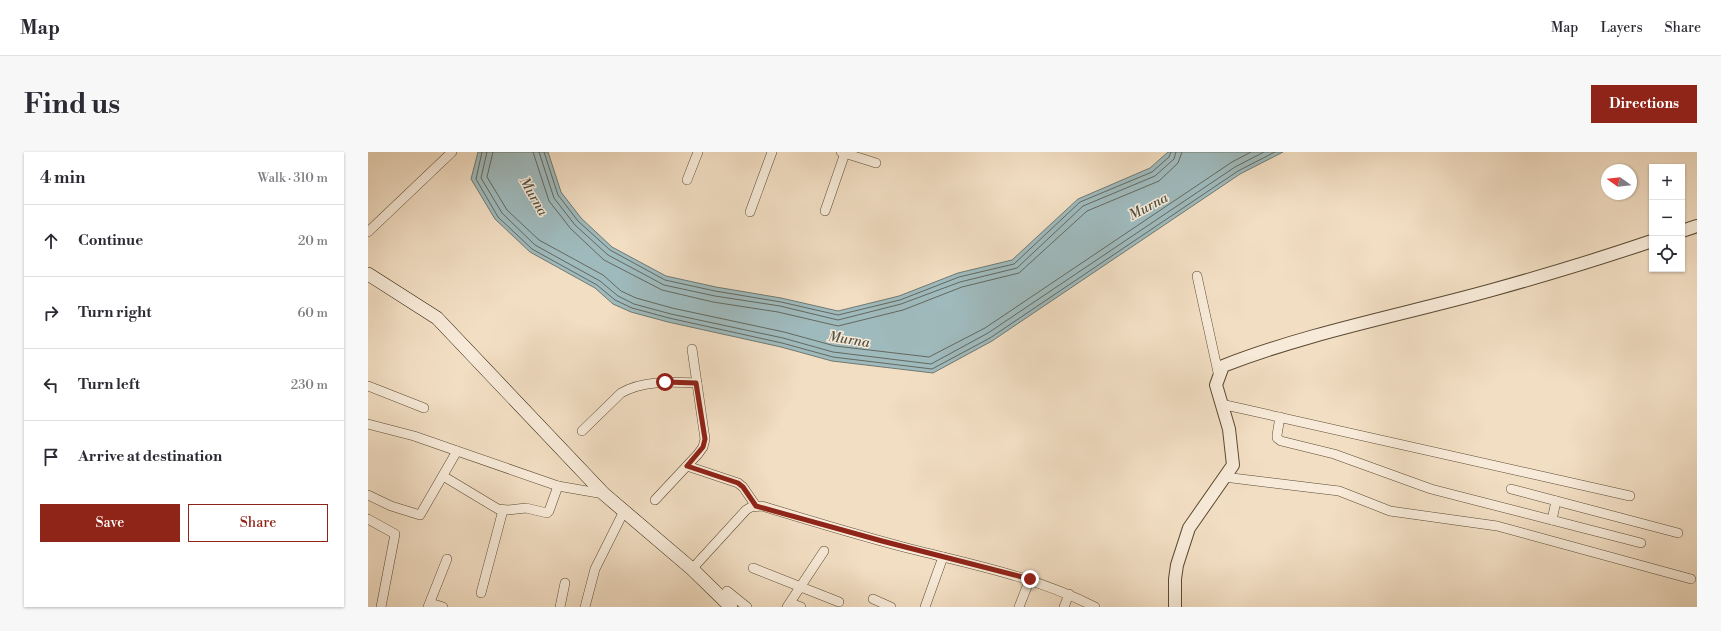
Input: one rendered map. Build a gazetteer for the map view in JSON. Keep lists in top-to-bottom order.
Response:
{
  "water": ["Murna"],
  "north": "left",
  "page": {
    "header": "Map",
    "nav": ["Map", "Layers", "Share"],
    "buttons": [
      "Directions",
      ["Save", "Share"]
    ],
    "title": "Find us",
    "heading": ["4 min", "Walk · 310 m"],
    "map_buttons": ["+", "−"],
    "list": [
      ["Continue", "20 m"],
      ["Turn right", "60 m"],
      ["Turn left", "230 m"],
      "Arrive at destination"
    ]
  }
}
